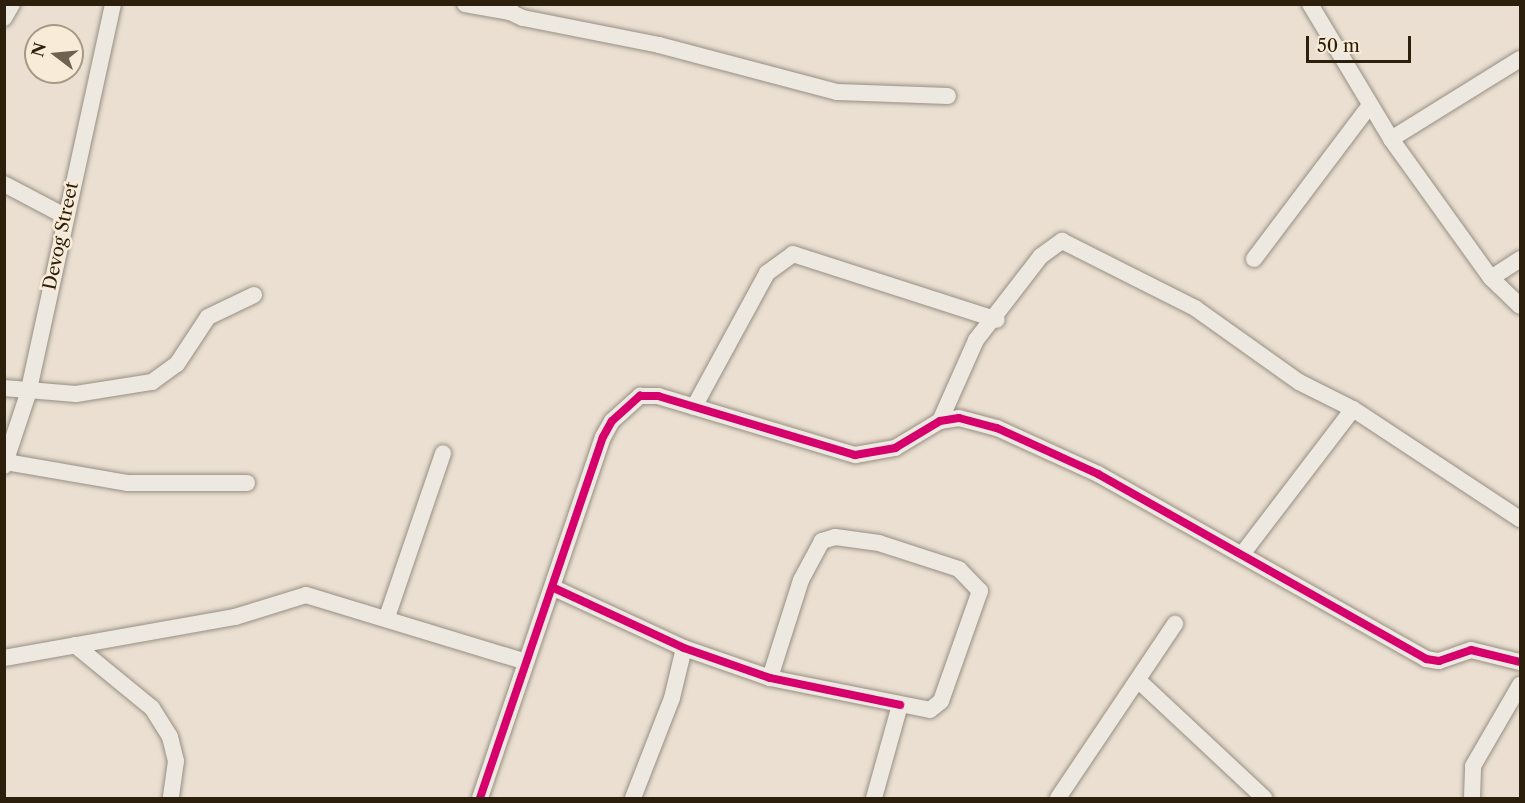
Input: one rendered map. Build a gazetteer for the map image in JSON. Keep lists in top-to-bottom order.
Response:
{
  "streets": {
    "street": ["Devog Street"]
  },
  "scale_bar": "50 m",
  "north": "left"
}
